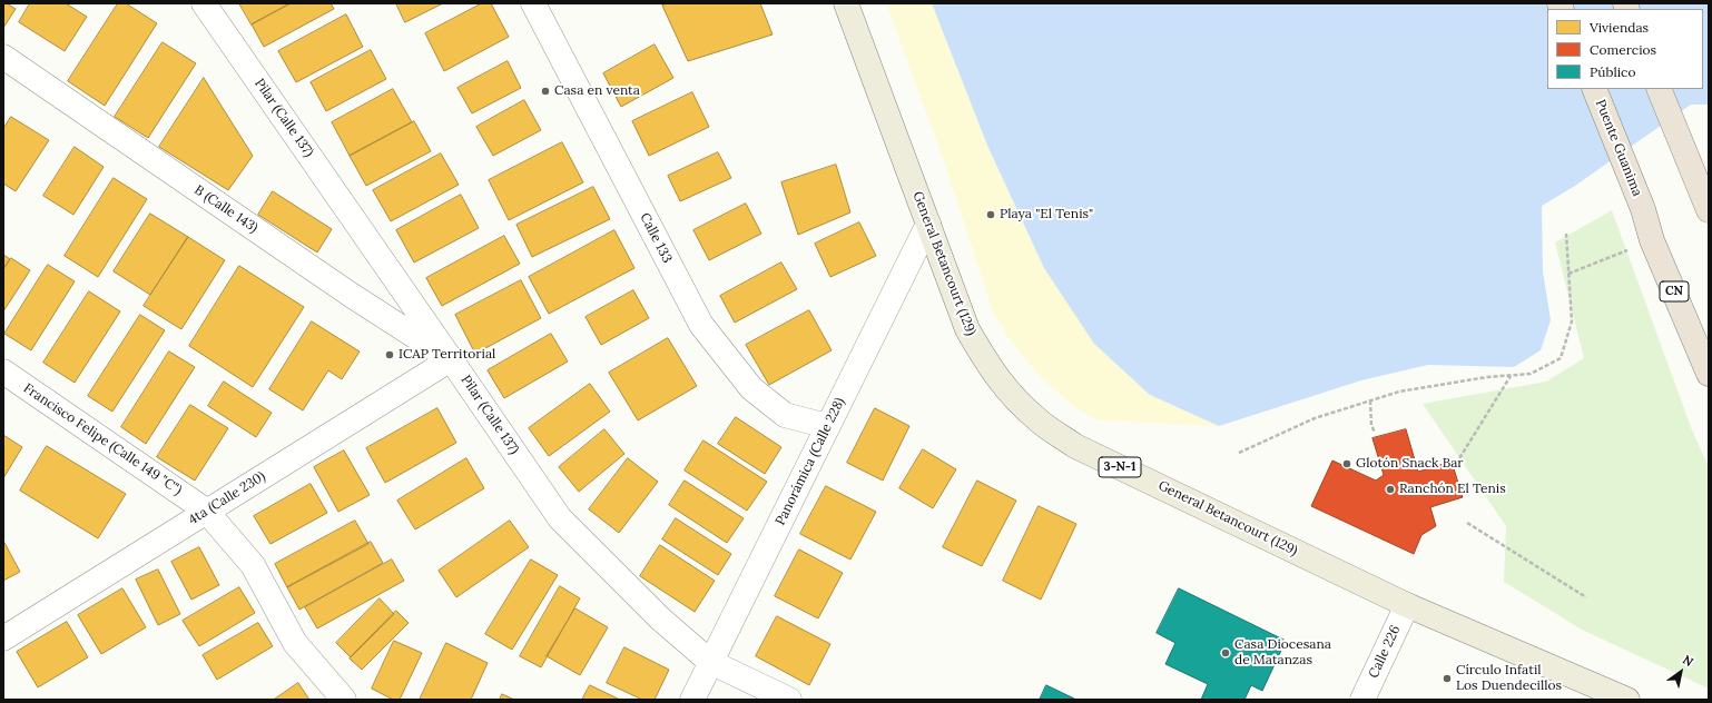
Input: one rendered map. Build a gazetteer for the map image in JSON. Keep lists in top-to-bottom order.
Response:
{
  "streets": {
    "highway": ["Puente Guanima", "CN"],
    "main road": ["General Betancourt (129)", "3-N-1"],
    "street": [
      "Pilar (Calle 137)",
      "B (Calle 143)",
      "Calle 133",
      "Francisco Felipe (Calle 149 \"C\")",
      "Panorámica (Calle 228)",
      "4ta (Calle 230)",
      "Calle 226"
    ]
  },
  "crossings": [
    ["Pilar (Calle 137)", "B (Calle 143)"],
    ["Pilar (Calle 137)", "Panorámica (Calle 228)"],
    ["Pilar (Calle 137)", "4ta (Calle 230)"],
    ["B (Calle 143)", "4ta (Calle 230)"],
    ["Calle 133", "Panorámica (Calle 228)"],
    ["General Betancourt (129)", "Panorámica (Calle 228)"],
    ["General Betancourt (129)", "Calle 226"],
    ["Francisco Felipe (Calle 149 \"C\")", "4ta (Calle 230)"]
  ],
  "places": [
    "Casa en venta",
    "Playa \"El Tenis\"",
    "ICAP Territorial",
    "Glotón Snack Bar",
    "Ranchón El Tenis",
    "Casa Diocesana de Matanzas",
    "Círculo Infatil Los Duendecillos"
  ],
  "legend": ["Viviendas", "Comercios", "Público"],
  "north": "top right"
}
